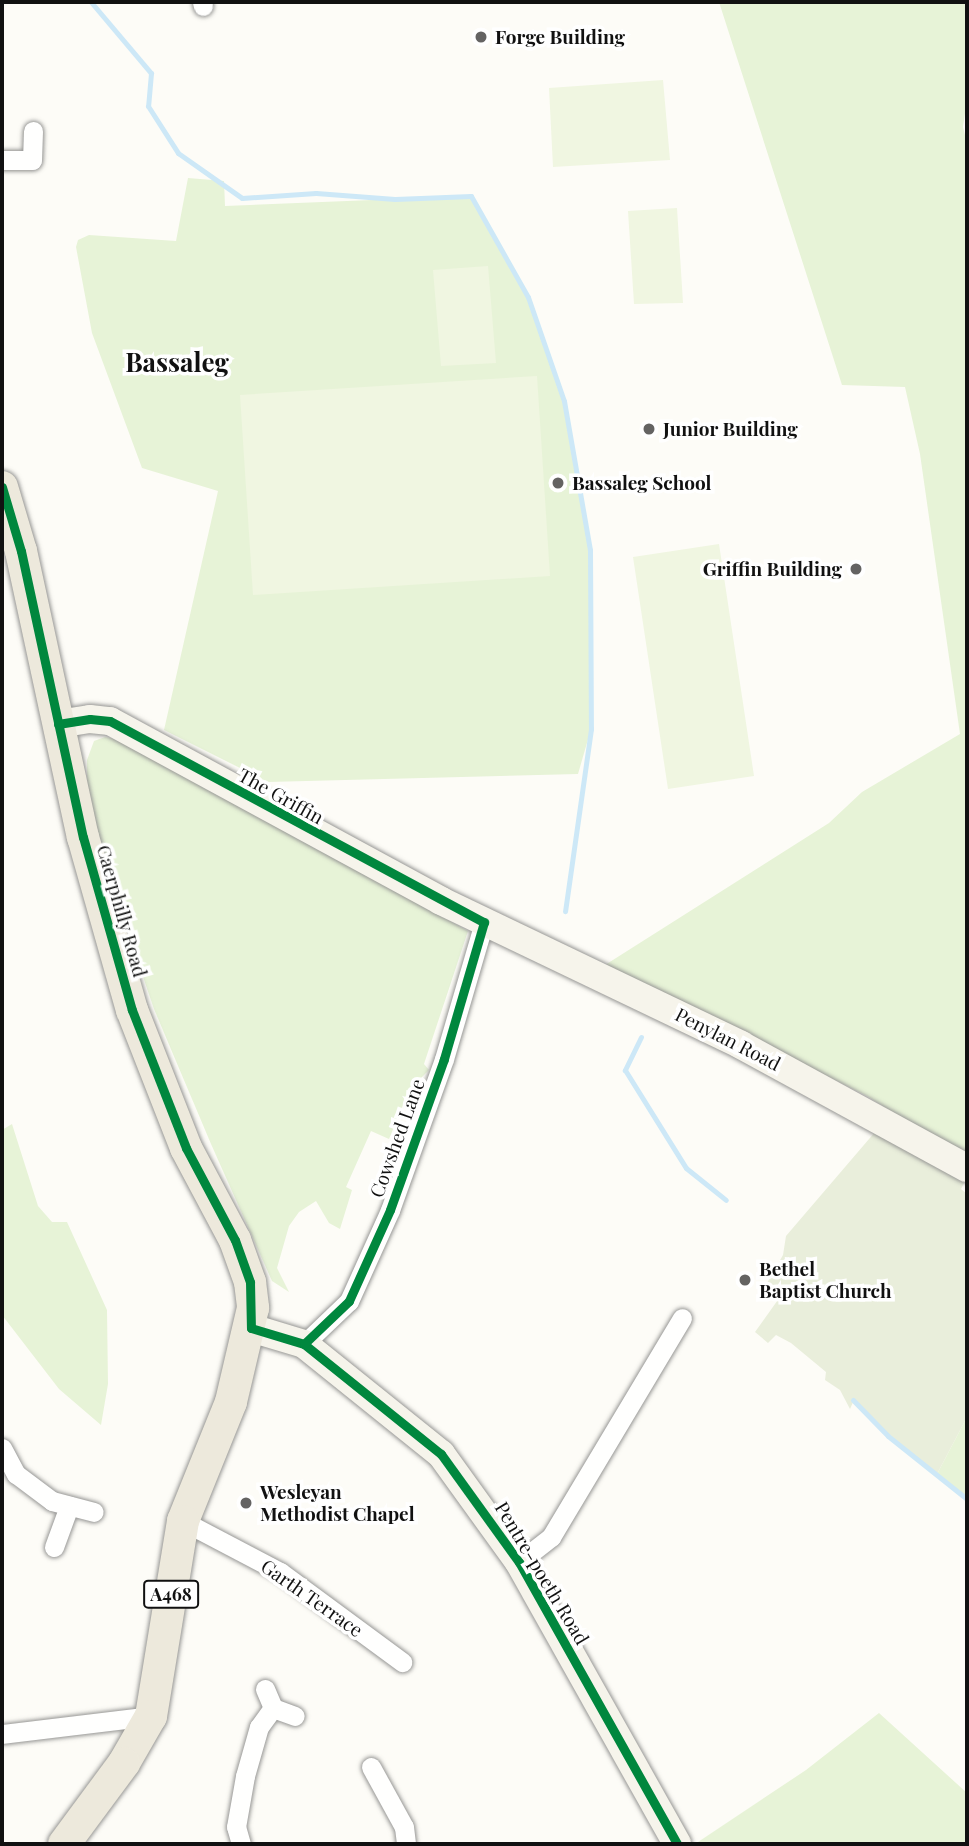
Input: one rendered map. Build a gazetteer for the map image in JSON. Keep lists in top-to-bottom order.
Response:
{
  "streets": {
    "main road": ["Caerphilly Road", "A468"],
    "street": [
      "The Griffin",
      "Penylan Road",
      "Cowshed Lane",
      "Pentre-poeth Road",
      "Garth Terrace"
    ]
  },
  "crossings": [
    ["The Griffin", "Caerphilly Road"],
    ["The Griffin", "Penylan Road"],
    ["The Griffin", "Cowshed Lane"],
    ["Caerphilly Road", "Pentre-poeth Road"],
    ["Caerphilly Road", "Garth Terrace"],
    ["Penylan Road", "Cowshed Lane"],
    ["Cowshed Lane", "Pentre-poeth Road"]
  ],
  "districts": ["Bassaleg"],
  "places": [
    "Forge Building",
    "Junior Building",
    "Bassaleg School",
    "Griffin Building",
    "Bethel Baptist Church",
    "Wesleyan Methodist Chapel"
  ]
}
